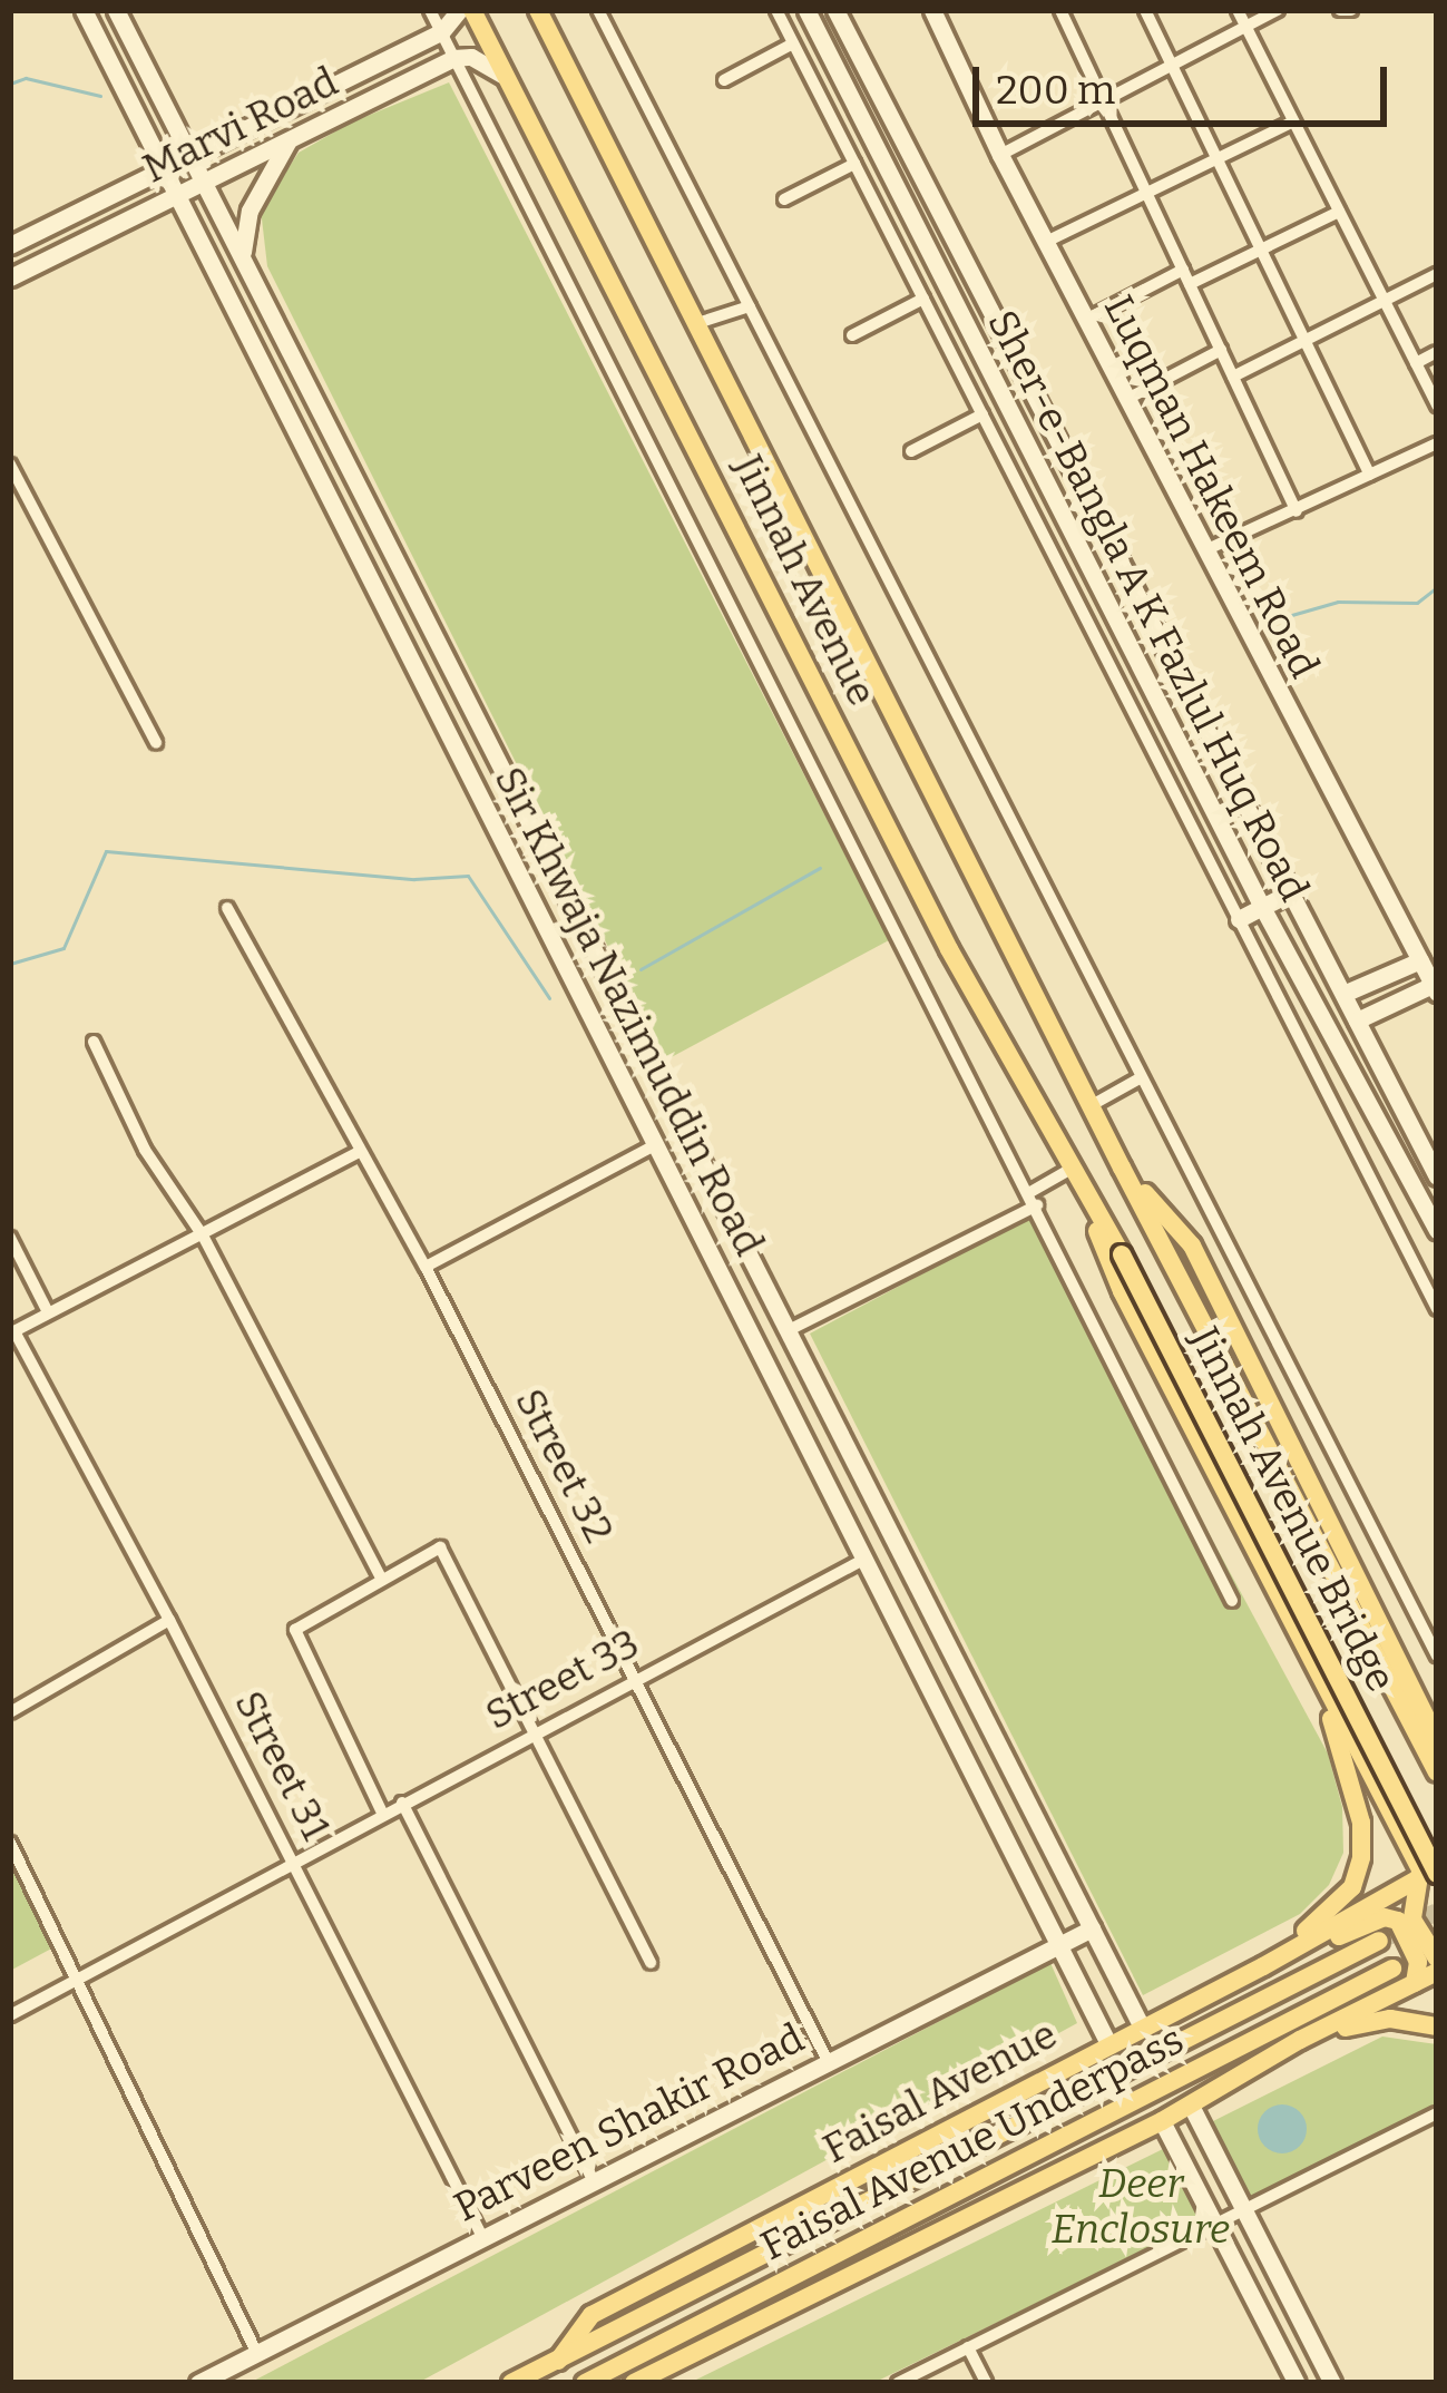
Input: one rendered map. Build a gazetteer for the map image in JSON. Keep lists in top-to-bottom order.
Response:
{
  "streets": {
    "main road": [
      "Marvi Road",
      "Luqman Hakeem Road",
      "Jinnah Avenue",
      "Sher-e-Bangla A K Fazlul Huq Road",
      "Sir Khwaja Nazimuddin Road",
      "Jinnah Avenue Bridge",
      "Faisal Avenue",
      "Parveen Shakir Road",
      "Faisal Avenue Underpass"
    ],
    "street": ["Street 32", "Street 33", "Street 31"]
  },
  "crossings": [
    ["Marvi Road", "Sir Khwaja Nazimuddin Road"],
    ["Jinnah Avenue", "Jinnah Avenue Bridge"],
    ["Sir Khwaja Nazimuddin Road", "Street 33"],
    ["Sir Khwaja Nazimuddin Road", "Faisal Avenue"],
    ["Sir Khwaja Nazimuddin Road", "Parveen Shakir Road"],
    ["Street 32", "Street 33"],
    ["Street 32", "Parveen Shakir Road"],
    ["Jinnah Avenue Bridge", "Faisal Avenue"],
    ["Street 33", "Street 31"],
    ["Street 31", "Parveen Shakir Road"],
    ["Faisal Avenue", "Faisal Avenue Underpass"]
  ],
  "parks": ["Deer Enclosure"],
  "scale_bar": "200 m"
}
